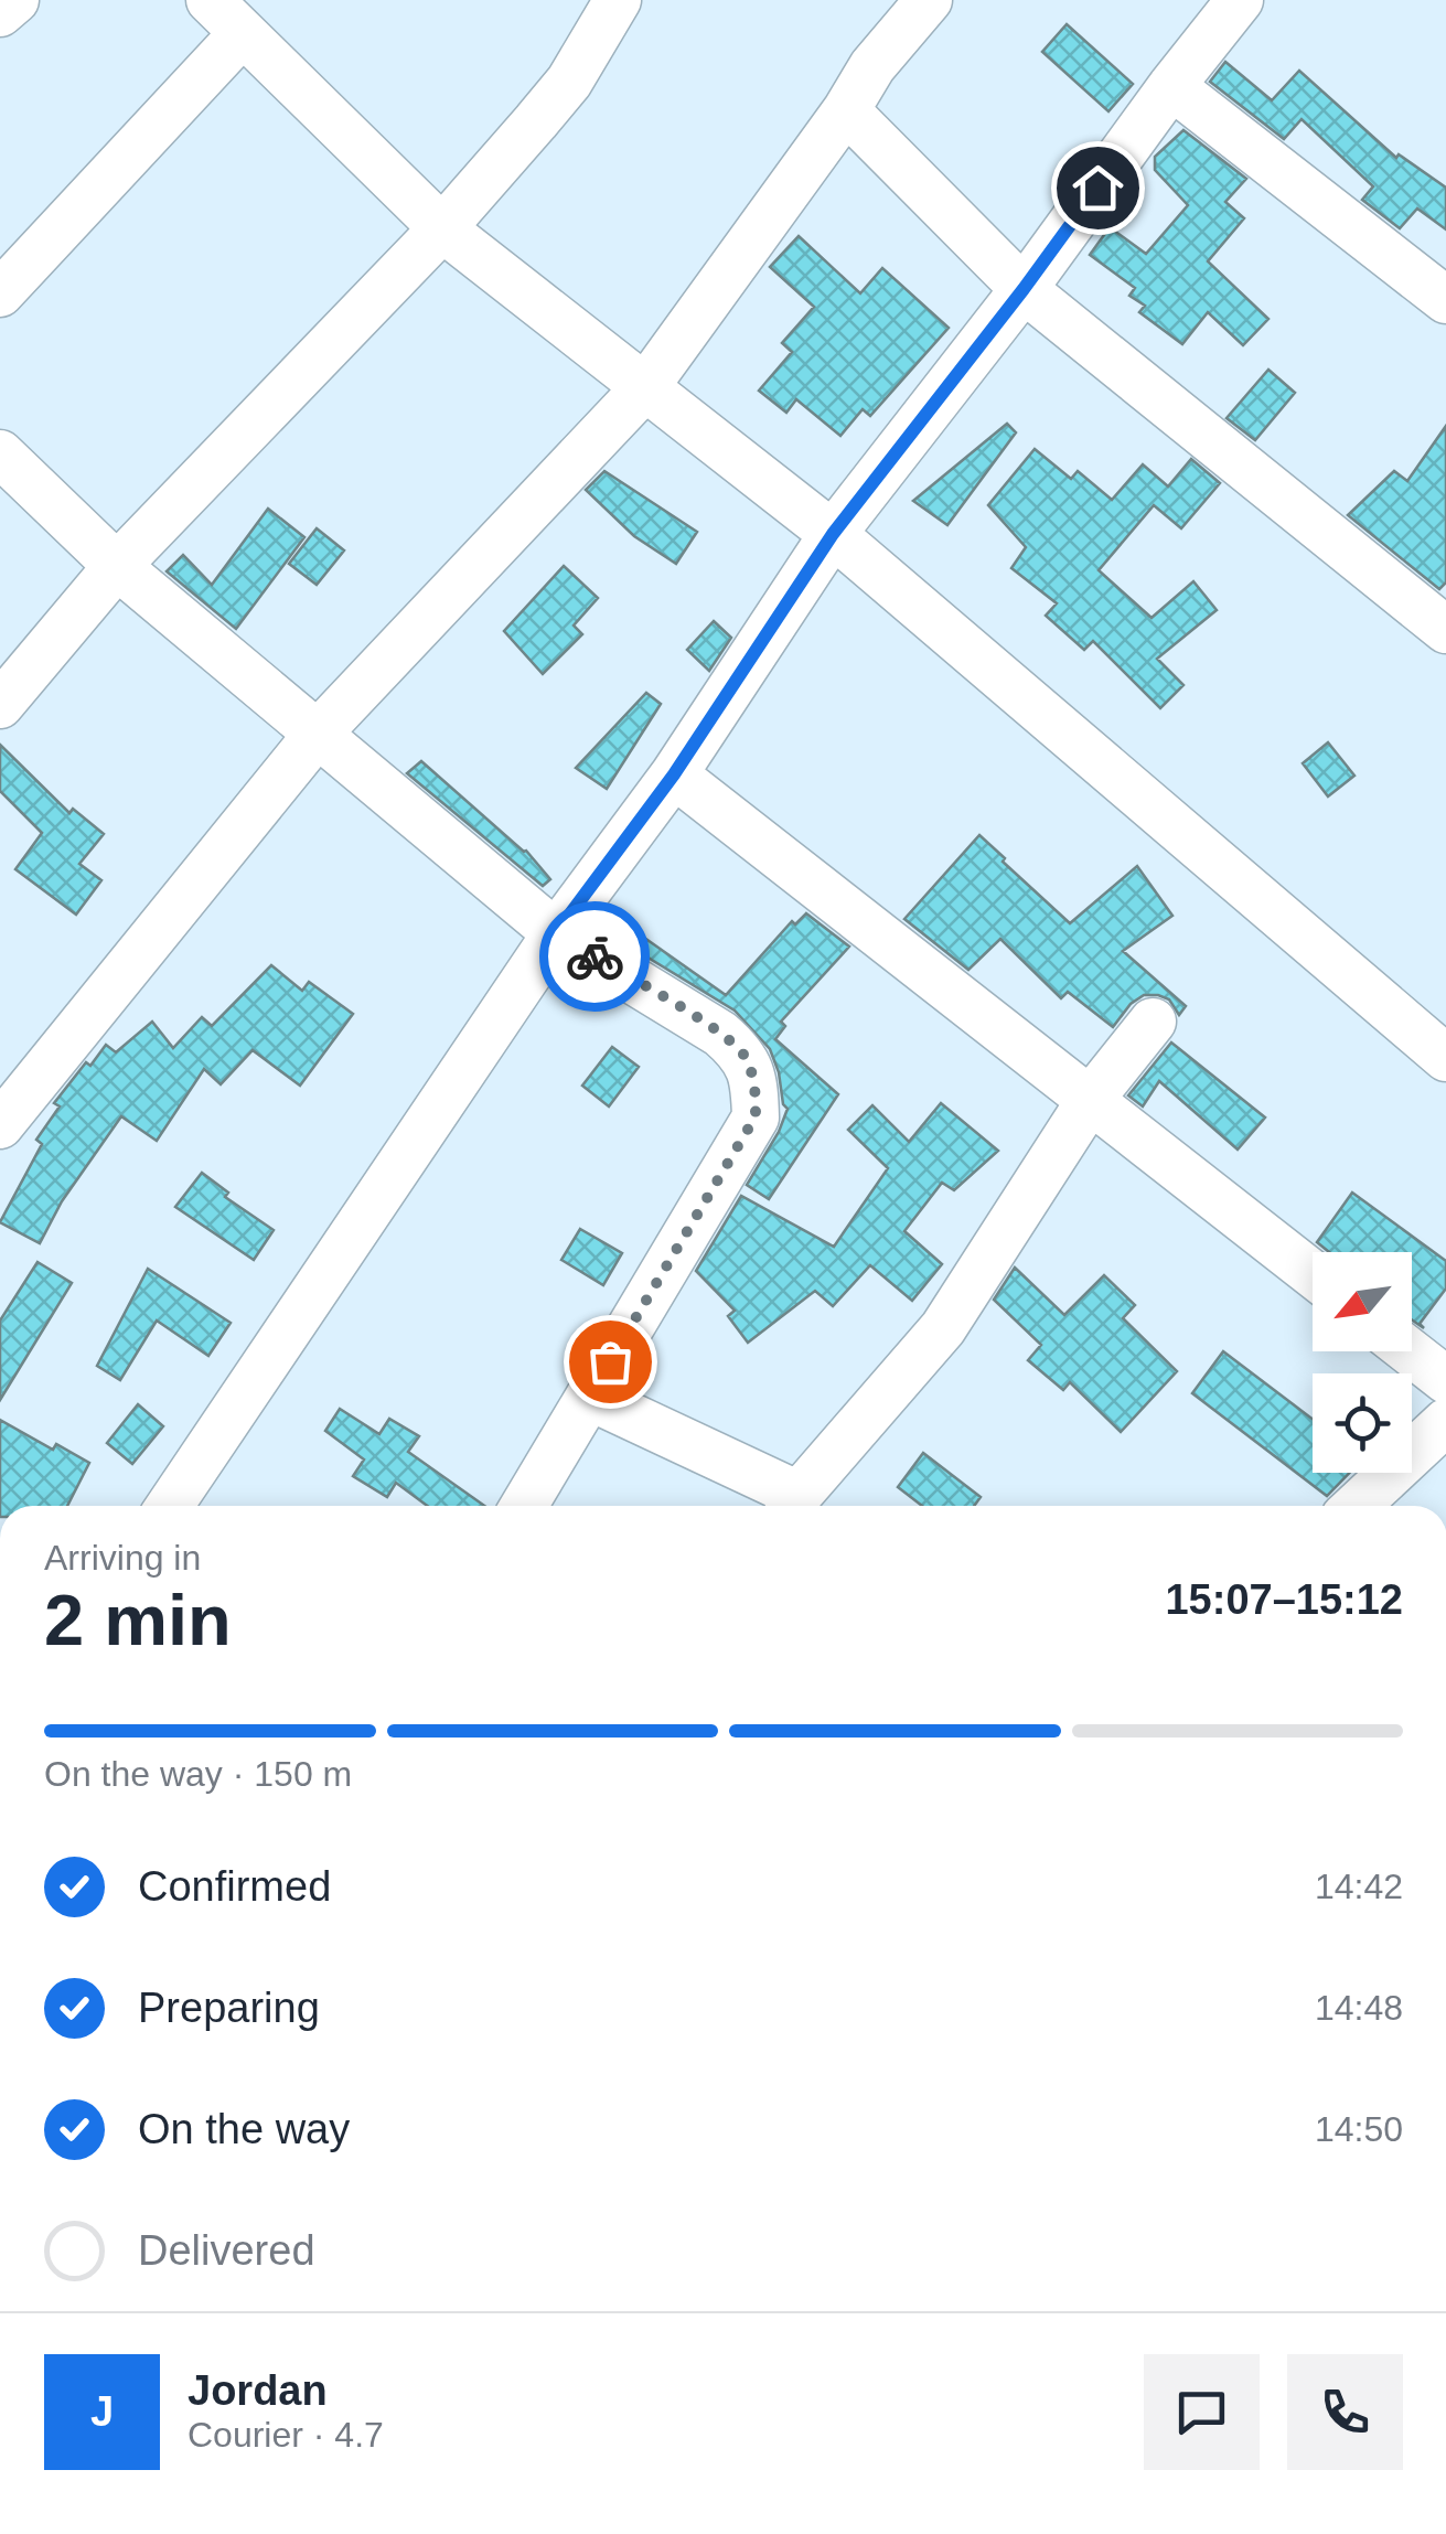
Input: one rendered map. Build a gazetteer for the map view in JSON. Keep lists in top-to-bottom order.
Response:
{
  "north": "bottom left",
  "page": {
    "heading": ["2 min", "Arriving in", "15:07–15:12"],
    "panel": ["Jordan", "Courier · 4.7"],
    "bar": "On the way · 150 m",
    "list": [
      ["Confirmed", "14:42"],
      ["Preparing", "14:48"],
      ["On the way", "14:50"],
      "Delivered"
    ],
    "round": "J"
  }
}
